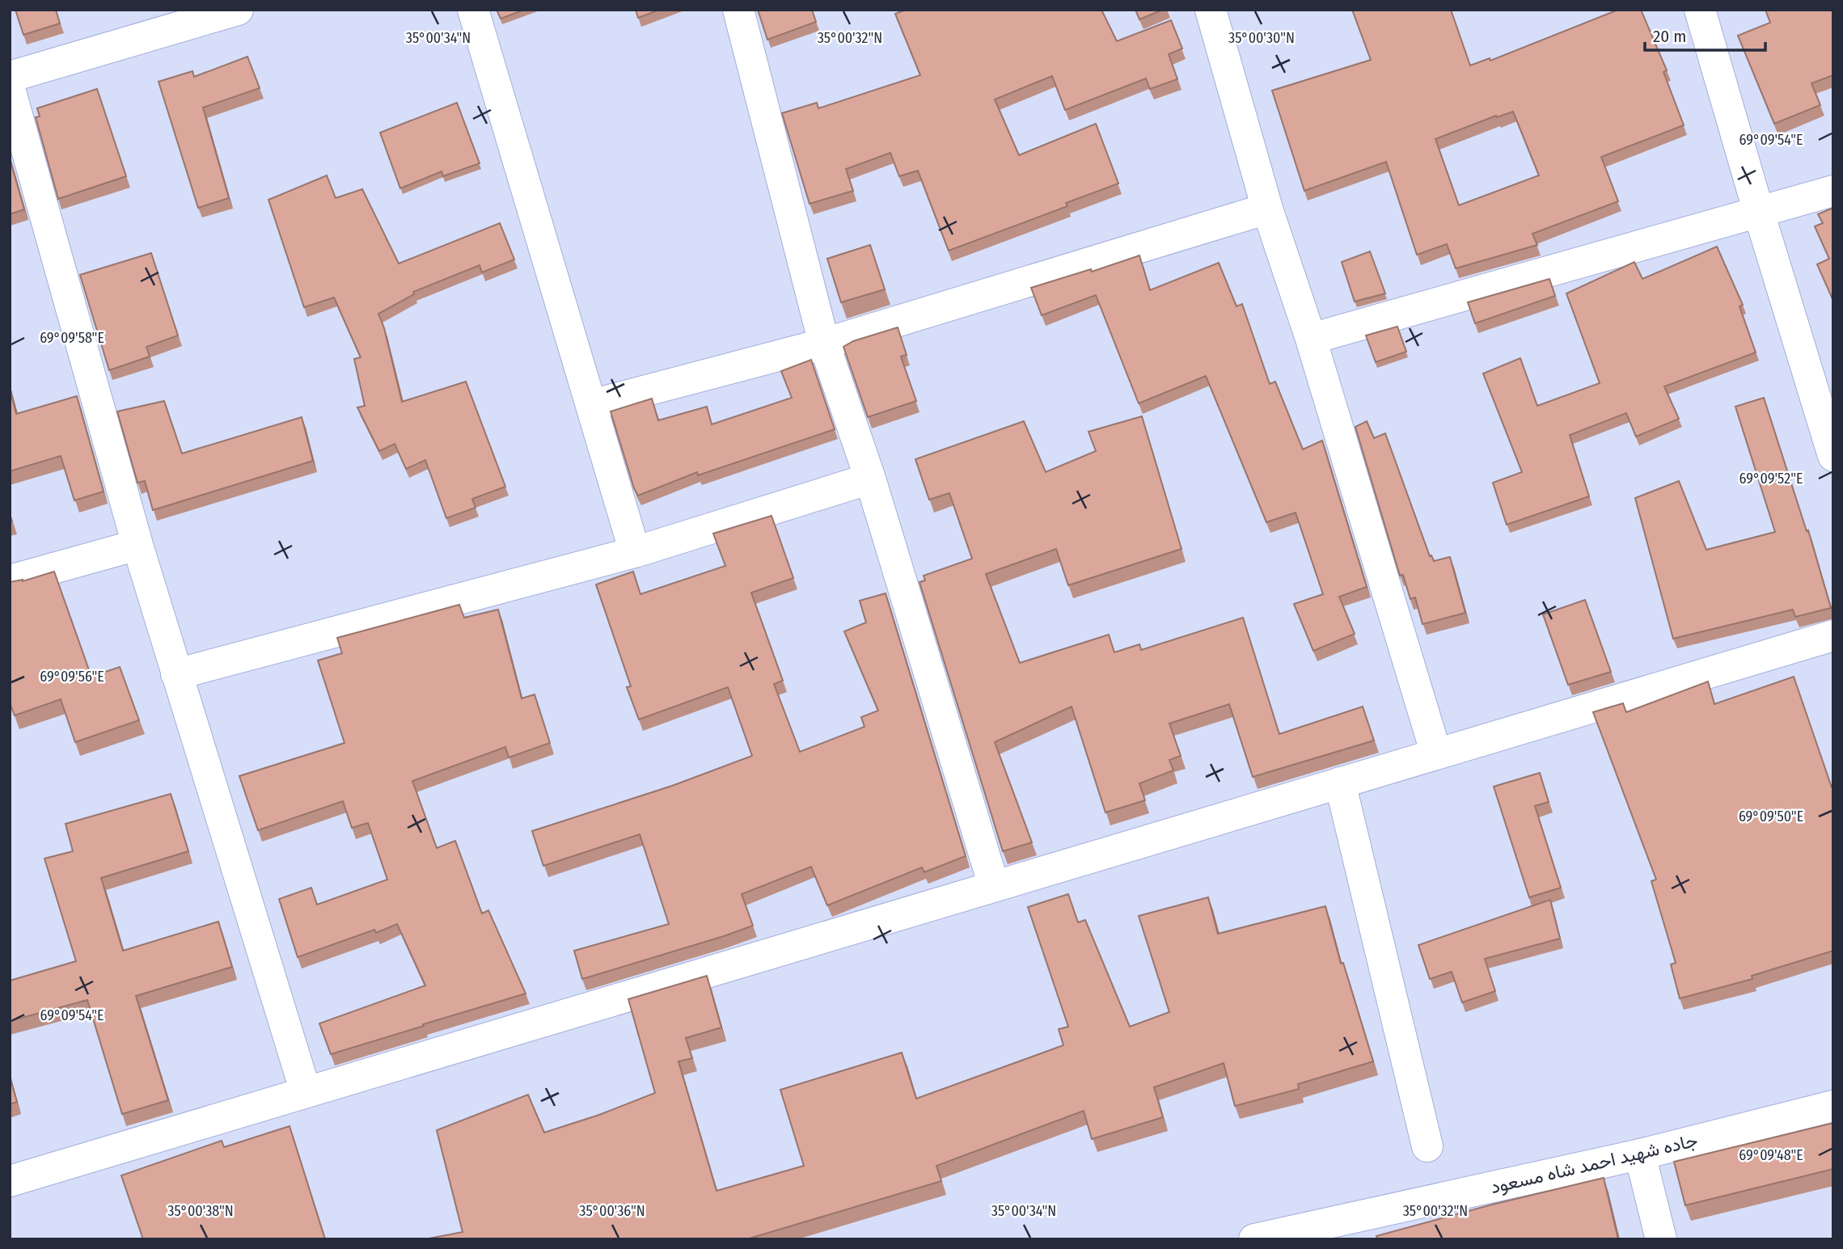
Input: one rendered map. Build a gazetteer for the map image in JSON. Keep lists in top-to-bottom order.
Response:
{
  "streets": {
    "street": ["جاده شهيد احمد شاه مسعود"]
  },
  "scale_bar": "20 m",
  "coordinates": [
    "35°00'30\"N",
    "35°00'34\"N",
    "35°00'32\"N",
    "69°09'54\"E",
    "69°09'58\"E",
    "69°09'52\"E",
    "69°09'56\"E",
    "69°09'50\"E",
    "69°09'48\"E",
    "35°00'38\"N",
    "35°00'36\"N"
  ]
}
